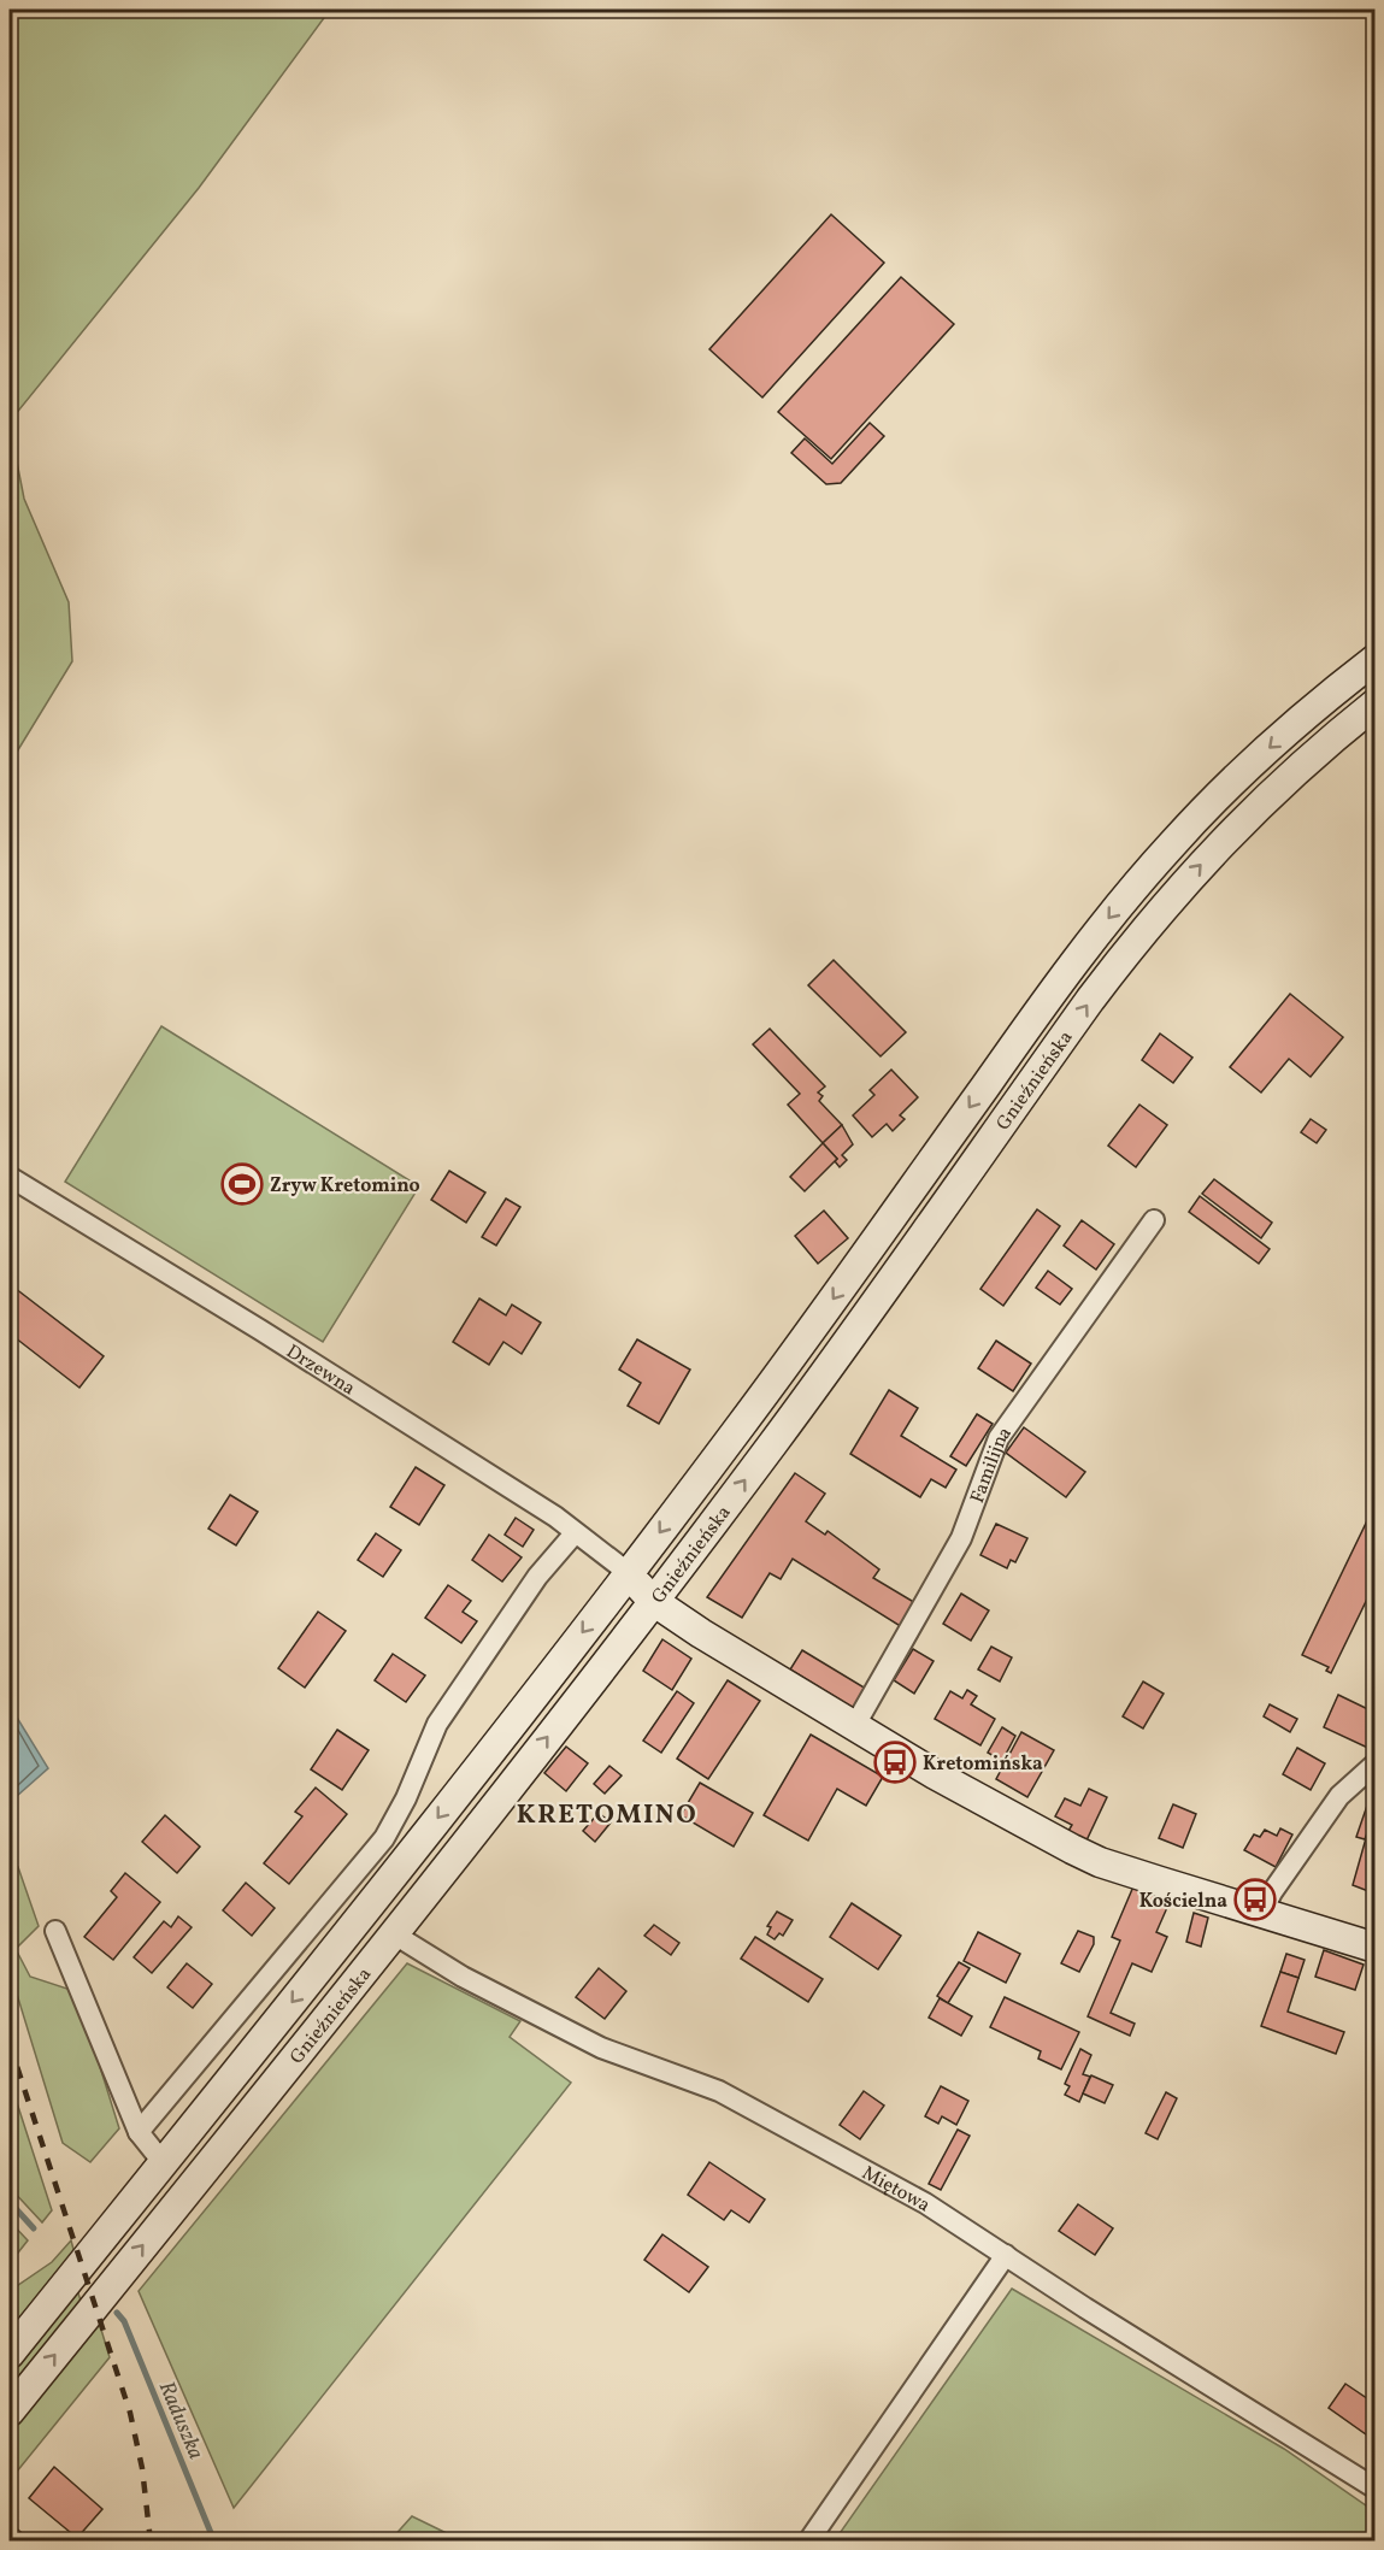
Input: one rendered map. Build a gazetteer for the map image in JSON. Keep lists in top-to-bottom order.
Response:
{
  "streets": {
    "main road": ["Gnieźnieńska"],
    "street": ["Drzewna", "Familijna", "Miętowa"]
  },
  "crossings": [
    ["Gnieźnieńska", "Drzewna"],
    ["Gnieźnieńska", "Miętowa"]
  ],
  "districts": ["KRETOMINO"],
  "water": ["Raduszka"],
  "places": {
    "sports": ["Zryw Kretomino"],
    "bus stop": ["Kretomińska", "Kościelna"]
  }
}
